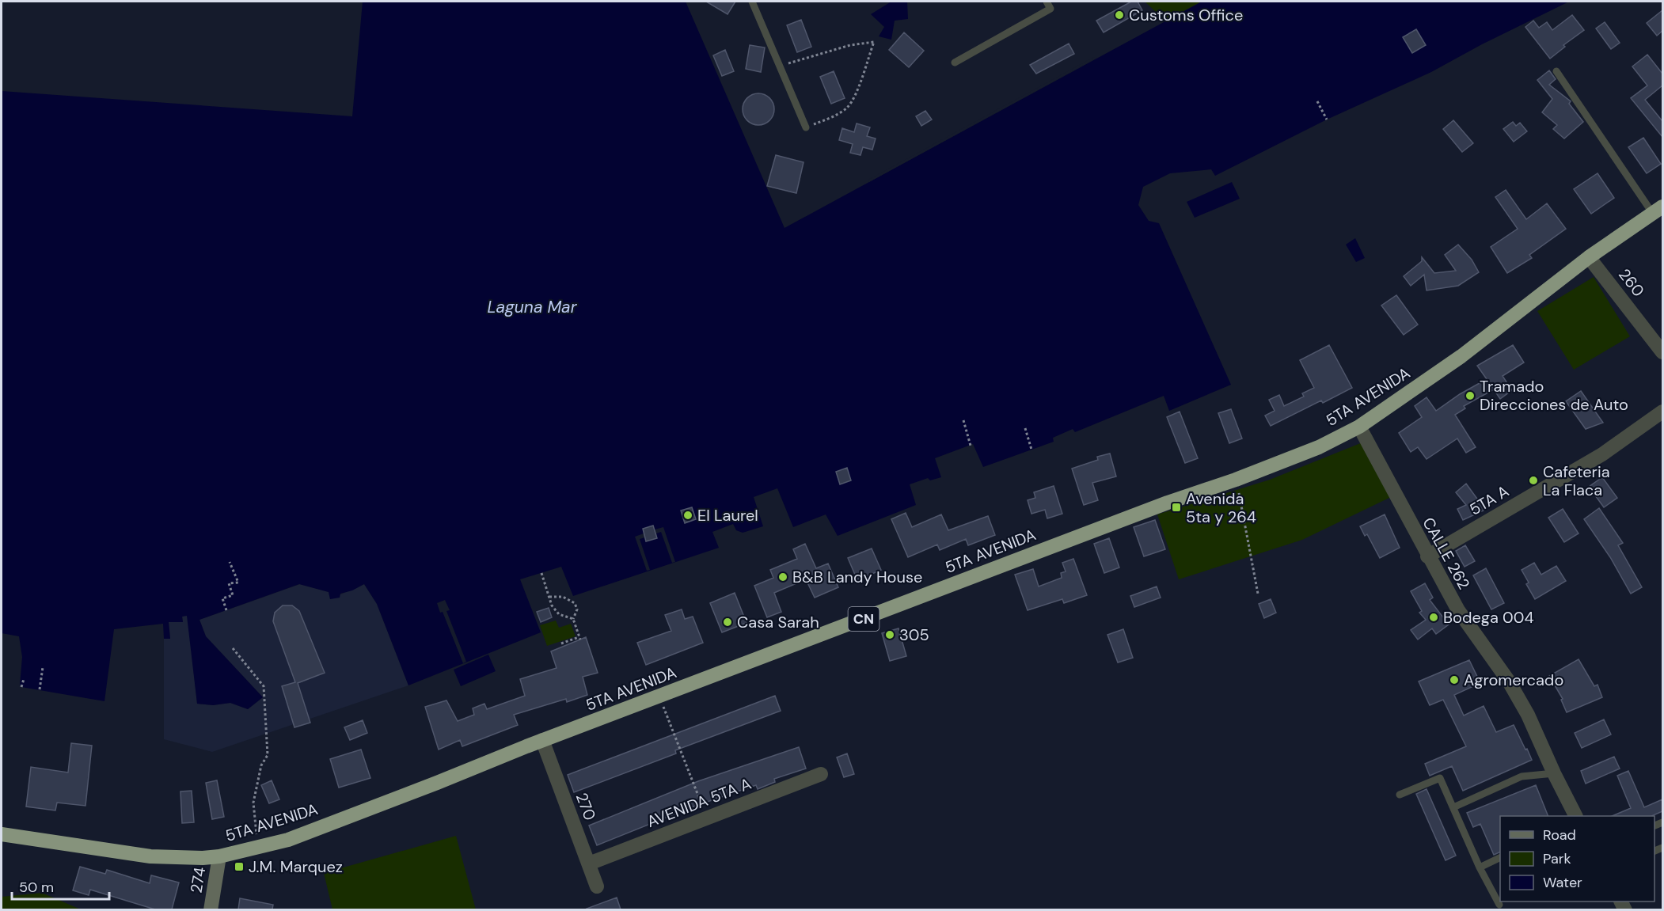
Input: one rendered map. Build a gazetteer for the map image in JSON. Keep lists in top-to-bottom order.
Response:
{
  "streets": {
    "highway": ["5TA AVENIDA", "CN"],
    "street": [
      "260",
      "5TA A",
      "CALLE 262",
      "AVENIDA 5TA A",
      "270",
      "274"
    ]
  },
  "crossings": [
    ["260", "5TA AVENIDA"],
    ["5TA AVENIDA", "CALLE 262"],
    ["5TA AVENIDA", "270"],
    ["5TA AVENIDA", "274"],
    ["5TA A", "CALLE 262"],
    ["AVENIDA 5TA A", "270"]
  ],
  "water": ["Laguna Mar"],
  "places": {
    "other": [
      "Customs Office",
      "Tramado Direcciones de Auto",
      "Cafeteria La Flaca",
      "El Laurel",
      "B&B Landy House",
      "Bodega 004",
      "Casa Sarah",
      "305",
      "Agromercado"
    ],
    "transit": ["Avenida 5ta y 264", "J.M. Marquez"]
  },
  "legend": ["Road", "Park", "Water"],
  "scale_bar": "50 m"
}
